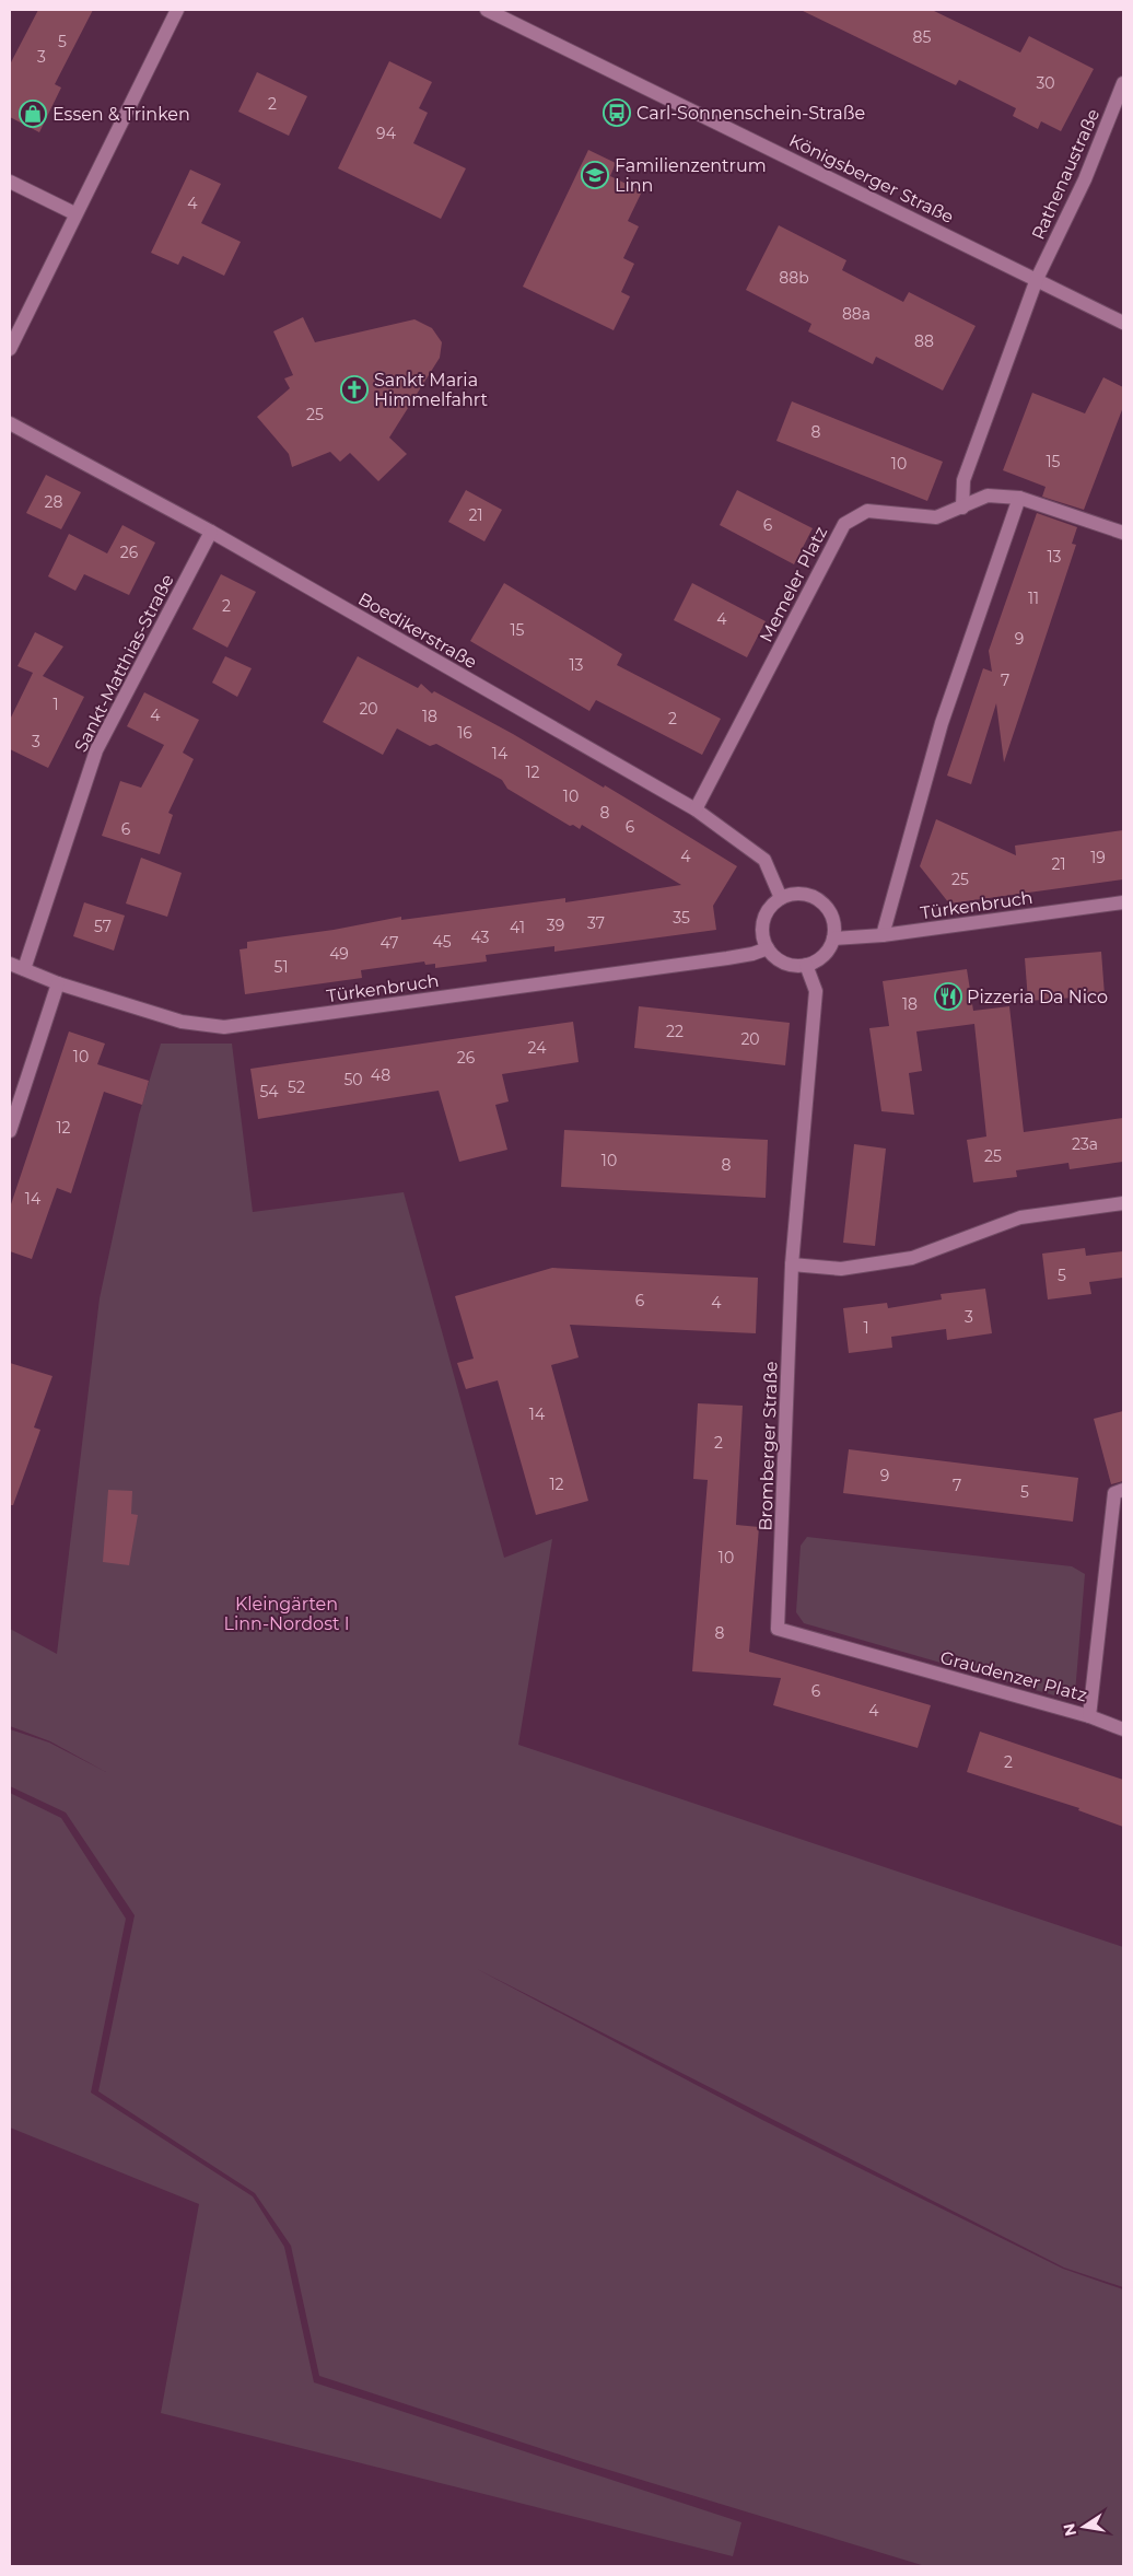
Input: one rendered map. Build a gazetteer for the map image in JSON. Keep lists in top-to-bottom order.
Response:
{
  "streets": {
    "street": [
      "Rathenaustraße",
      "Königsberger Straße",
      "Memeler Platz",
      "Boedikerstraße",
      "Sankt-Matthias-Straße",
      "Türkenbruch",
      "Bromberger Straße",
      "Graudenzer Platz"
    ]
  },
  "crossings": [
    ["Rathenaustraße", "Königsberger Straße"],
    ["Memeler Platz", "Boedikerstraße"],
    ["Boedikerstraße", "Sankt-Matthias-Straße"],
    ["Boedikerstraße", "Türkenbruch"],
    ["Boedikerstraße", "Bromberger Straße"],
    ["Sankt-Matthias-Straße", "Türkenbruch"],
    ["Türkenbruch", "Bromberger Straße"],
    ["Bromberger Straße", "Graudenzer Platz"]
  ],
  "parks": ["Kleingärten Linn-Nordost I"],
  "places": {
    "bus stop": ["Carl-Sonnenschein-Straße"],
    "shop": ["Essen & Trinken"],
    "school or university": ["Familienzentrum Linn"],
    "church": ["Sankt Maria Himmelfahrt"],
    "restaurant": ["Pizzeria Da Nico"]
  },
  "house_numbers": [
    "85",
    "5",
    "3",
    "30",
    "2",
    "94",
    "4",
    "88b",
    "88a",
    "88",
    "25",
    "8",
    "15",
    "10",
    "28",
    "21",
    "6",
    "26",
    "13",
    "11",
    "2",
    "4",
    "15",
    "9",
    "13",
    "7",
    "1",
    "20",
    "4",
    "18",
    "2",
    "16",
    "3",
    "14",
    "12",
    "10",
    "8",
    "6",
    "6",
    "4",
    "19",
    "21",
    "25",
    "35",
    "37",
    "39",
    "57",
    "41",
    "43",
    "45",
    "47",
    "49",
    "51",
    "18",
    "22",
    "20",
    "24",
    "10",
    "26",
    "48",
    "50",
    "52",
    "54",
    "12",
    "23a",
    "25",
    "10",
    "8",
    "14",
    "5",
    "6",
    "4",
    "3",
    "1",
    "14",
    "2",
    "9",
    "12",
    "7",
    "5",
    "10",
    "8",
    "6",
    "4",
    "2"
  ],
  "north": "left"
}
